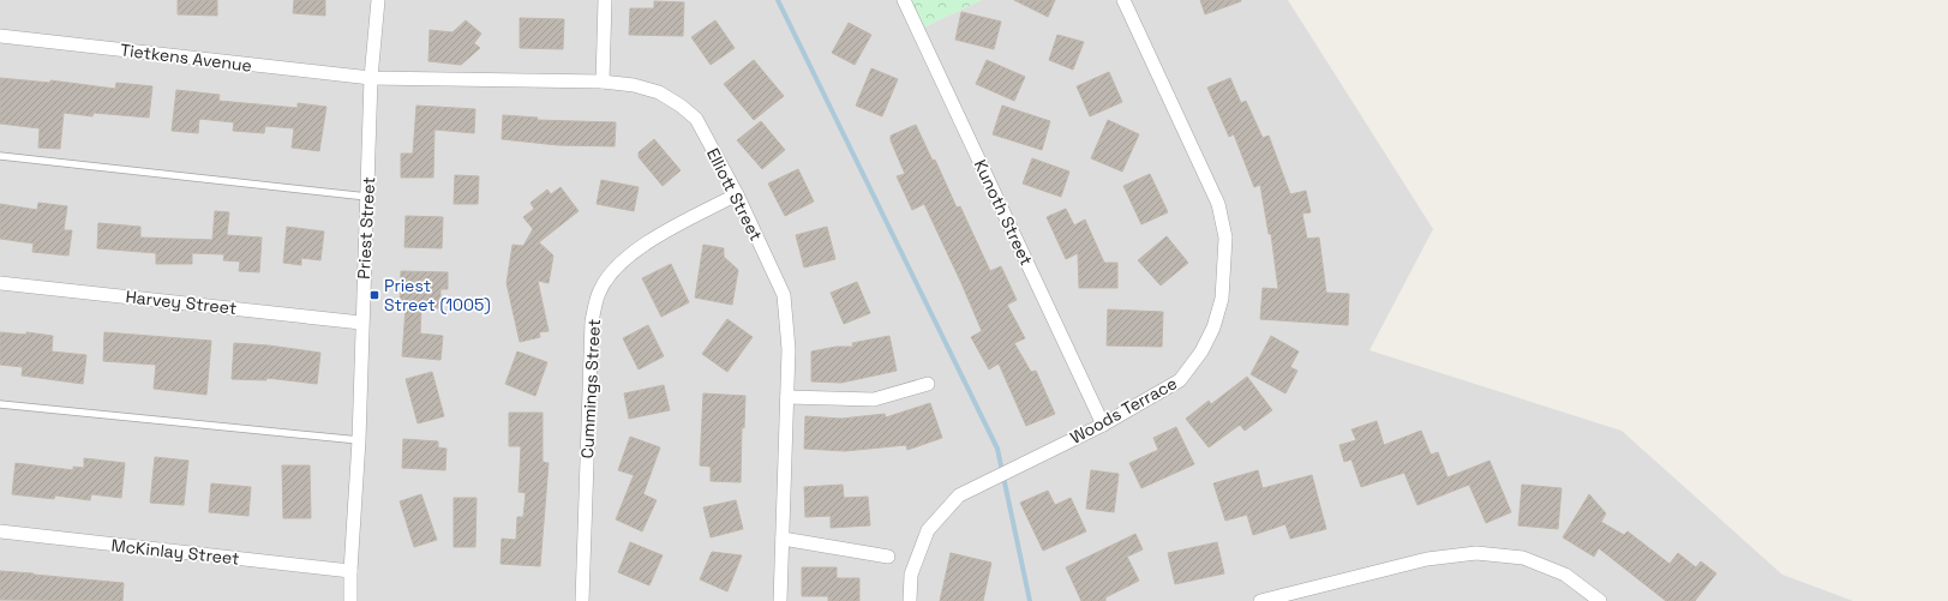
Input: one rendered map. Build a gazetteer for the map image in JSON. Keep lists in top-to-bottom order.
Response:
{
  "streets": {
    "street": [
      "Tietkens Avenue",
      "Elliott Street",
      "Kunoth Street",
      "Priest Street",
      "Harvey Street",
      "Cummings Street",
      "Woods Terrace",
      "McKinlay Street"
    ]
  },
  "crossings": [
    ["Tietkens Avenue", "Elliott Street"],
    ["Tietkens Avenue", "Priest Street"],
    ["Elliott Street", "Priest Street"],
    ["Elliott Street", "Cummings Street"],
    ["Kunoth Street", "Woods Terrace"],
    ["Priest Street", "Harvey Street"],
    ["Priest Street", "McKinlay Street"]
  ],
  "places": {
    "transit": ["Priest Street (1005)"]
  }
}
